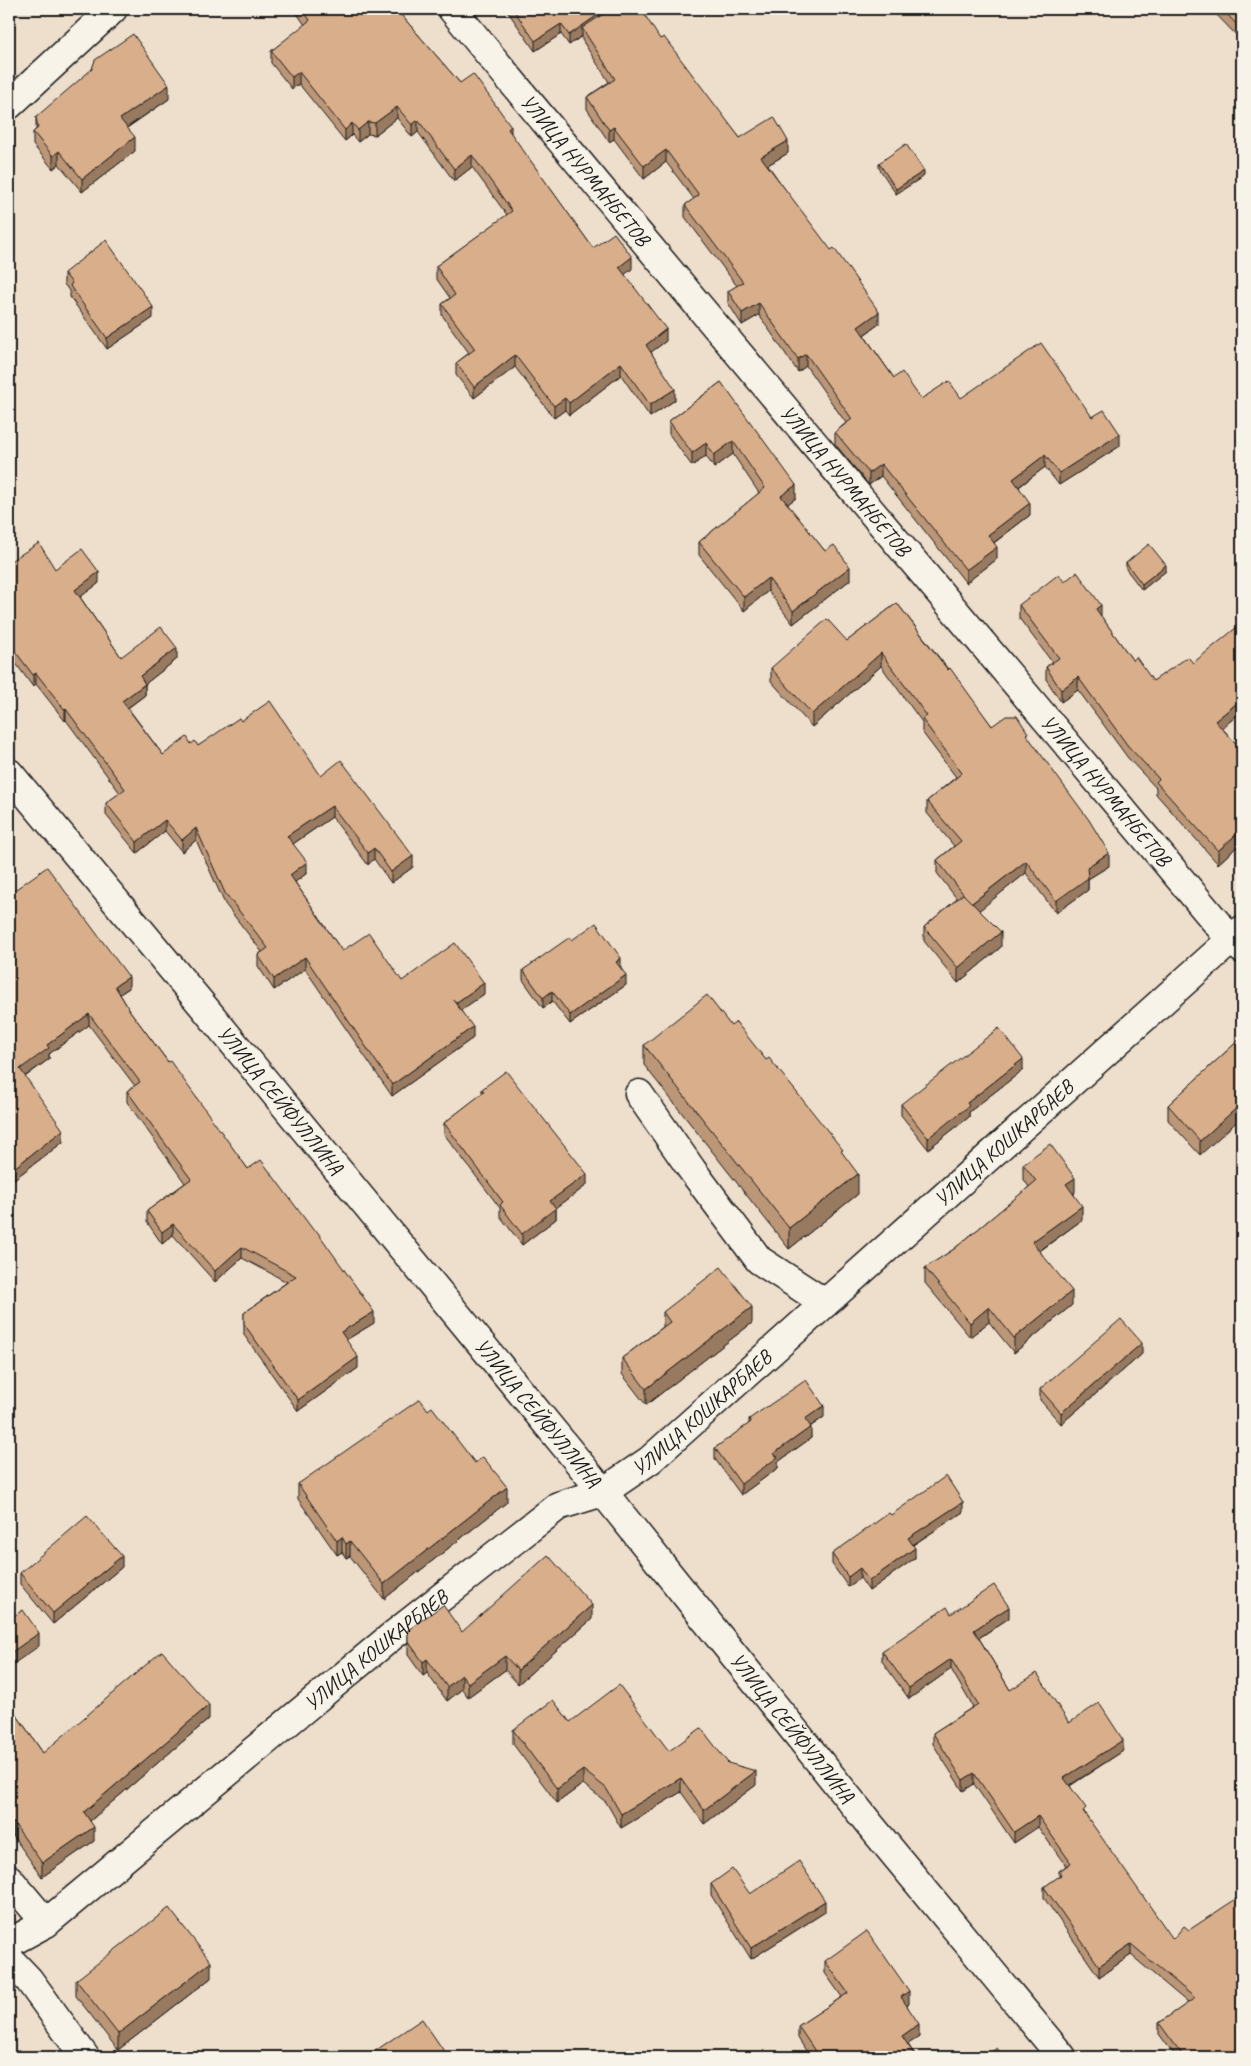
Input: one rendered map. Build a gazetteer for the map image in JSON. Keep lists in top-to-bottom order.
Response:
{
  "streets": {
    "street": ["УЛИЦА НУРМАНБЕТОВ", "УЛИЦА СЕЙФУЛЛИНА", "УЛИЦА КОШКАРБАЕВ"]
  },
  "crossings": [
    ["УЛИЦА НУРМАНБЕТОВ", "УЛИЦА КОШКАРБАЕВ"],
    ["УЛИЦА СЕЙФУЛЛИНА", "УЛИЦА КОШКАРБАЕВ"]
  ]
}
